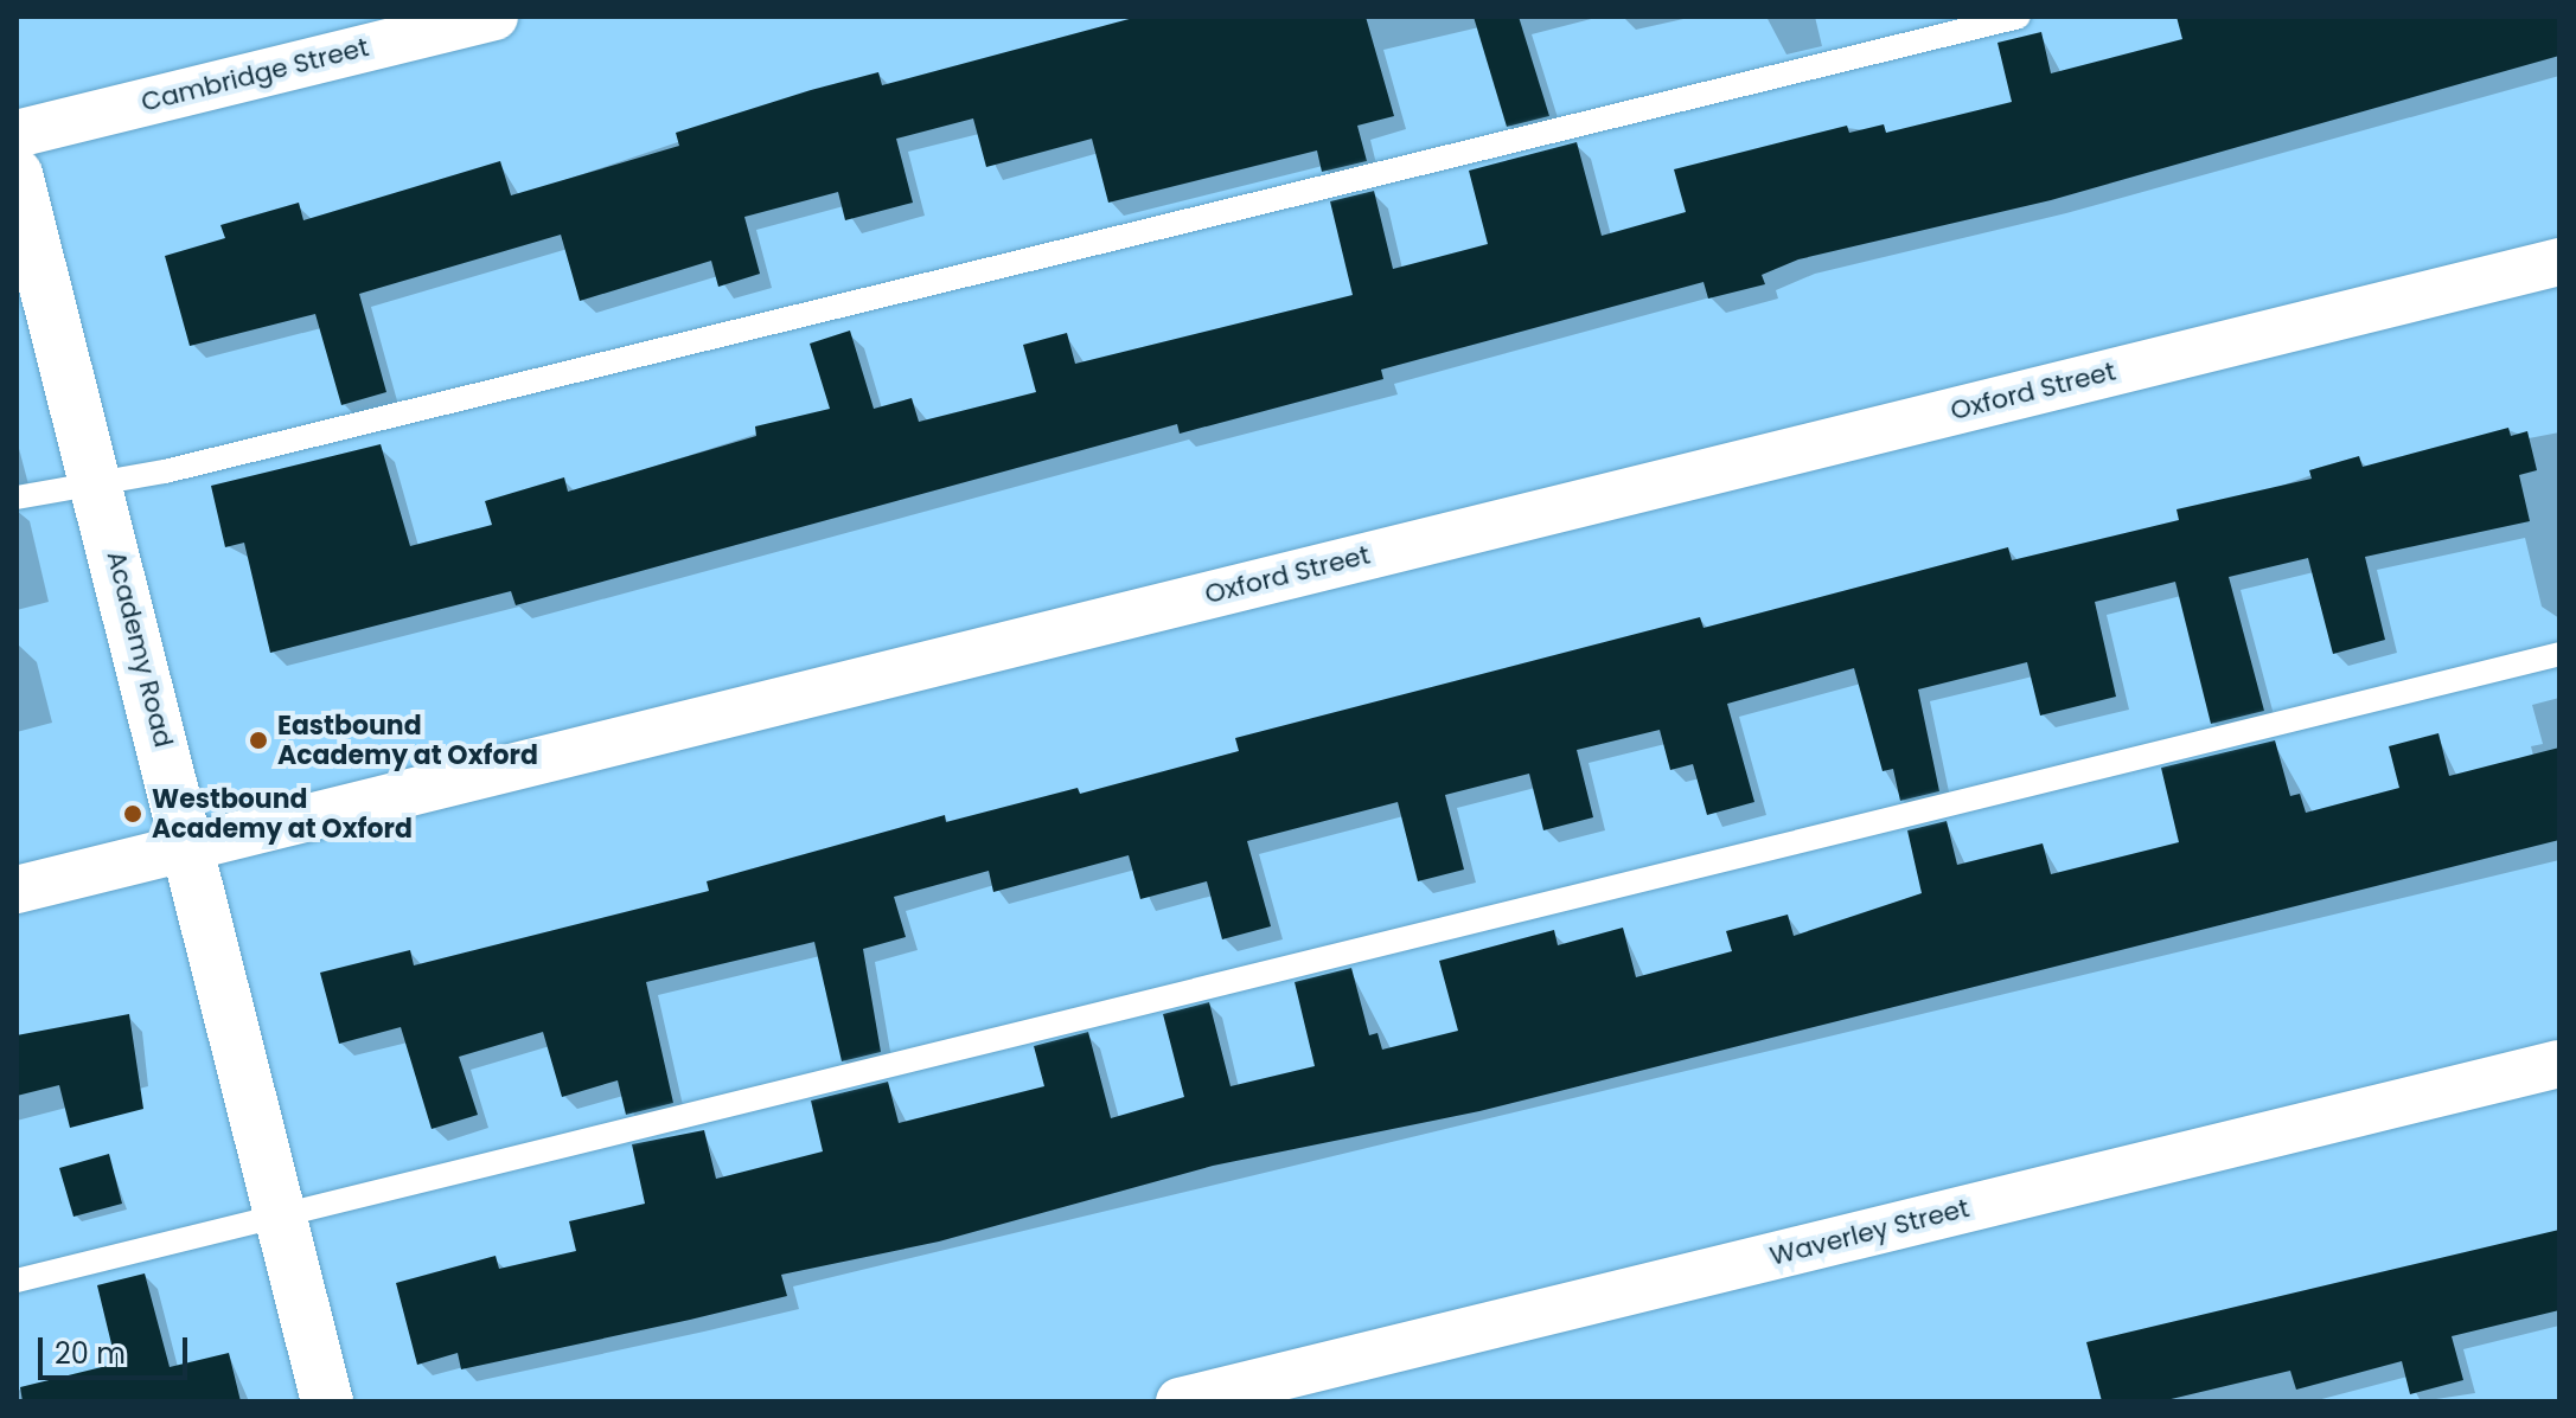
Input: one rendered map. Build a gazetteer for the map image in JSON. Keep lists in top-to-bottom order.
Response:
{
  "streets": {
    "main road": ["Academy Road"],
    "street": ["Cambridge Street", "Oxford Street", "Waverley Street"]
  },
  "crossings": [
    ["Oxford Street", "Academy Road"]
  ],
  "places": ["Eastbound Academy at Oxford", "Westbound Academy at Oxford"],
  "scale_bar": "20 m"
}
